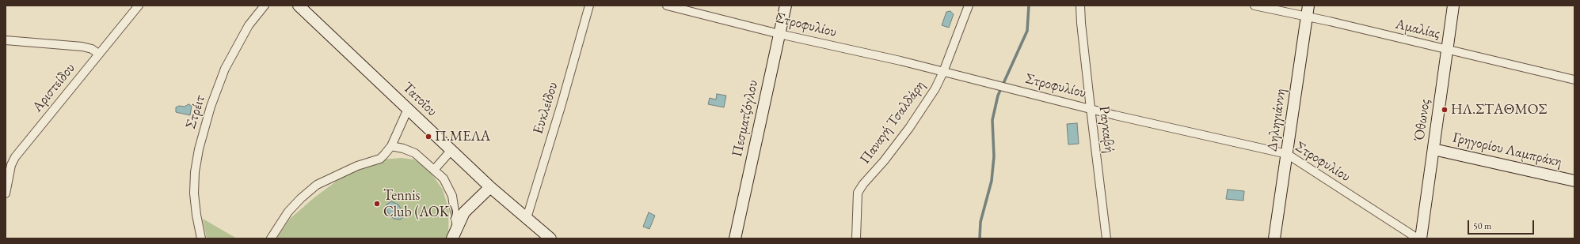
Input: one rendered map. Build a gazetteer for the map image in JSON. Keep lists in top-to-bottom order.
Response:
{
  "streets": {
    "street": [
      "Στροφυλίου",
      "Αμαλίας",
      "Αριστείδου",
      "Τατοΐου",
      "Ευκλείδου",
      "Στρέιτ",
      "Πεσματζόγλου",
      "Δηληγιάννη",
      "Όθωνος",
      "Παναγή Τσαλδάρη",
      "Ραγκαβή",
      "Γρηγορίου Λαμπράκη"
    ]
  },
  "crossings": [
    ["Στροφυλίου", "Πεσματζόγλου"],
    ["Στροφυλίου", "Δηληγιάννη"],
    ["Στροφυλίου", "Παναγή Τσαλδάρη"],
    ["Στροφυλίου", "Ραγκαβή"],
    ["Αμαλίας", "Δηληγιάννη"],
    ["Αμαλίας", "Όθωνος"],
    ["Τατοΐου", "Ευκλείδου"],
    ["Όθωνος", "Γρηγορίου Λαμπράκη"]
  ],
  "places": ["ΗΛ.ΣΤΑΘΜΟΣ", "Π.ΜΕΛΑ", "Tennis Club (AOK)"],
  "scale_bar": "50 m"
}
